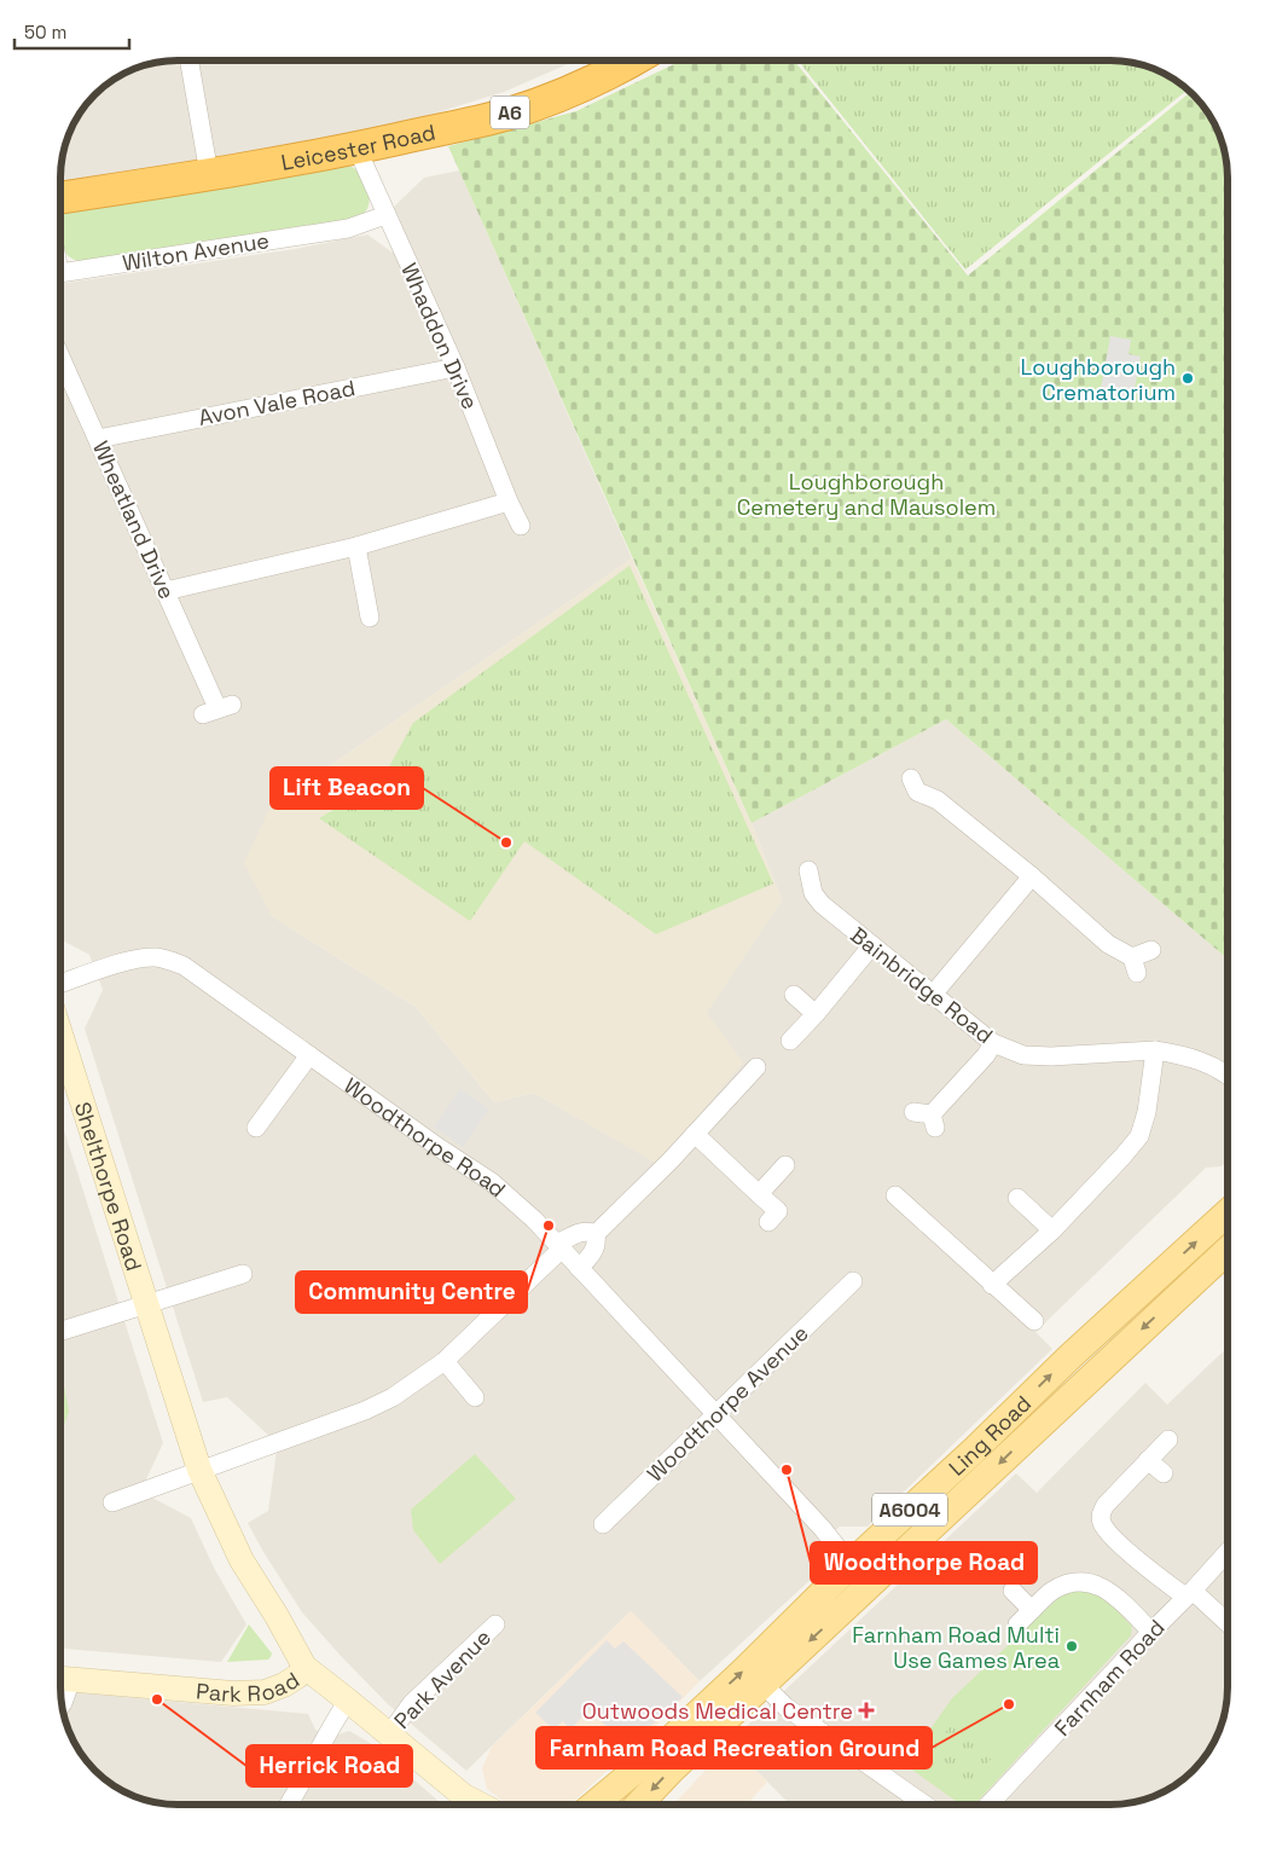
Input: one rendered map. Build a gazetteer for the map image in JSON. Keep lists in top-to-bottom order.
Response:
{
  "streets": {
    "highway": ["A6", "Leicester Road"],
    "main road": ["Woodthorpe Road", "Ling Road", "A6004"],
    "street": [
      "Wilton Avenue",
      "Whaddon Drive",
      "Avon Vale Road",
      "Wheatland Drive",
      "Bainbridge Road",
      "Shelthorpe Road",
      "Woodthorpe Avenue",
      "Farnham Road",
      "Park Road",
      "Park Avenue"
    ]
  },
  "crossings": [
    ["Leicester Road", "Whaddon Drive"],
    ["Wilton Avenue", "Whaddon Drive"],
    ["Whaddon Drive", "Avon Vale Road"],
    ["Avon Vale Road", "Wheatland Drive"],
    ["Woodthorpe Road", "Woodthorpe Avenue"],
    ["Woodthorpe Road", "Ling Road"],
    ["Shelthorpe Road", "Park Road"],
    ["Park Road", "Park Avenue"]
  ],
  "parks": ["Loughborough Cemetery and Mausolem"],
  "places": {
    "other": [
      "Loughborough Crematorium",
      "Lift Beacon",
      "Community Centre",
      "Woodthorpe Road",
      "Farnham Road Multi Use Games Area",
      "Herrick Road",
      "Farnham Road Recreation Ground"
    ],
    "health": ["Outwoods Medical Centre"]
  },
  "scale_bar": "50 m"
}
